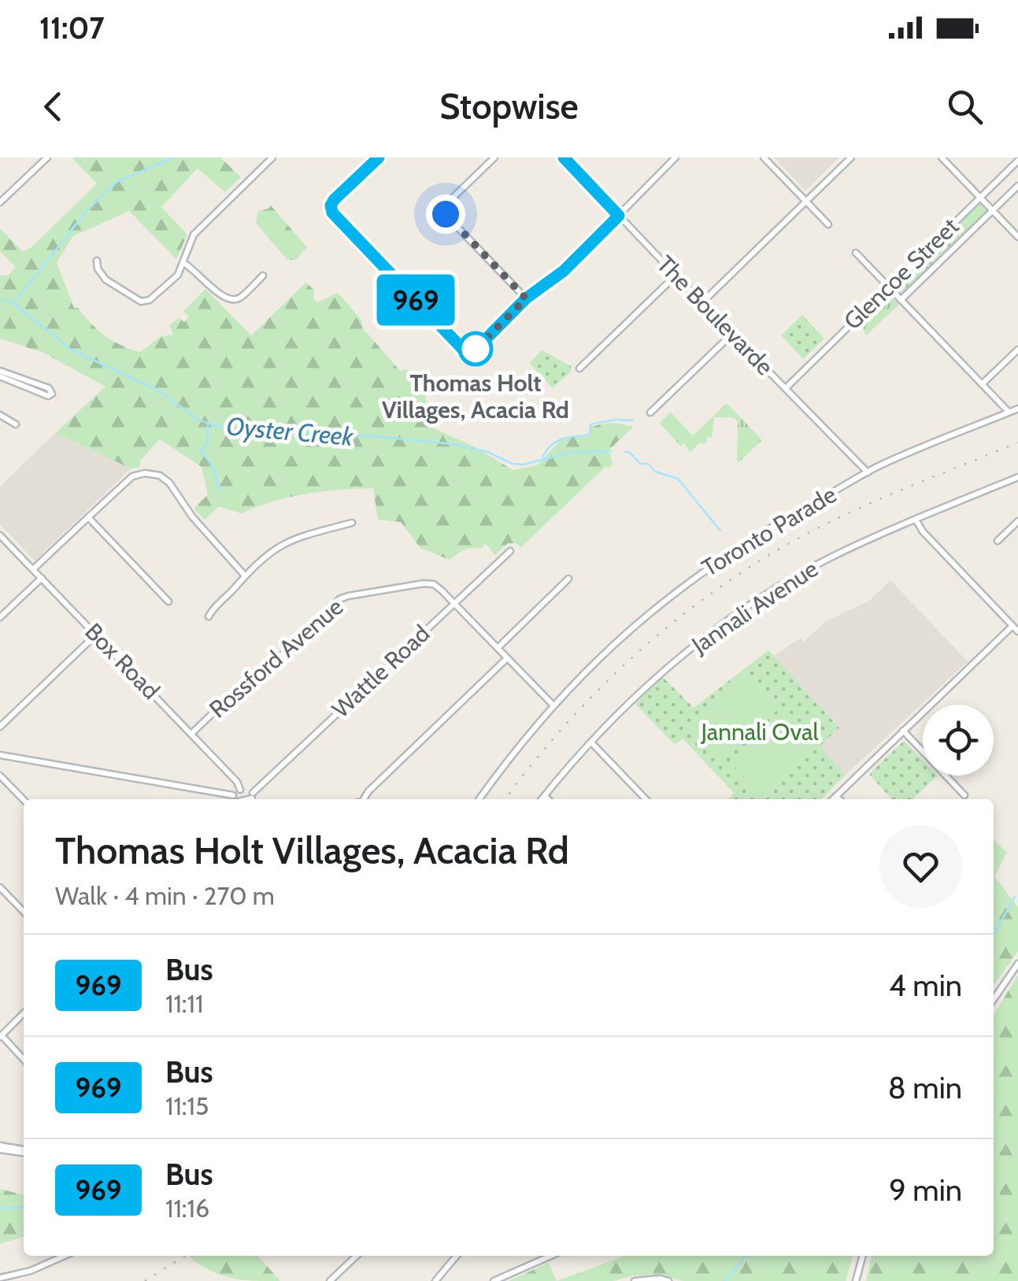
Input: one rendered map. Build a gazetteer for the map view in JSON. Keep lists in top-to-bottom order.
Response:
{
  "streets": {
    "street": [
      "Glencoe Street",
      "The Boulevarde",
      "Toronto Parade",
      "Jannali Avenue",
      "Rossford Avenue",
      "Box Road",
      "Wattle Road"
    ]
  },
  "crossings": [
    ["Glencoe Street", "The Boulevarde"],
    ["The Boulevarde", "Toronto Parade"],
    ["Toronto Parade", "Rossford Avenue"],
    ["Rossford Avenue", "Box Road"],
    ["Rossford Avenue", "Wattle Road"]
  ],
  "water": ["Oyster Creek"],
  "parks": ["Jannali Oval"],
  "places": ["Thomas Holt Villages, Acacia Rd"],
  "lines": ["bus line 969"],
  "page": {
    "status": "11:07",
    "header": "Stopwise",
    "on_map": "969",
    "heading": ["Thomas Holt Villages, Acacia Rd", "Walk · 4 min · 270 m"],
    "list": [
      {
        "mark": "969",
        "name": "Bus",
        "note": "11:11",
        "value": "4 min"
      },
      {
        "mark": "969",
        "name": "Bus",
        "note": "11:15",
        "value": "8 min"
      },
      {
        "mark": "969",
        "name": "Bus",
        "note": "11:16",
        "value": "9 min"
      }
    ]
  }
}
